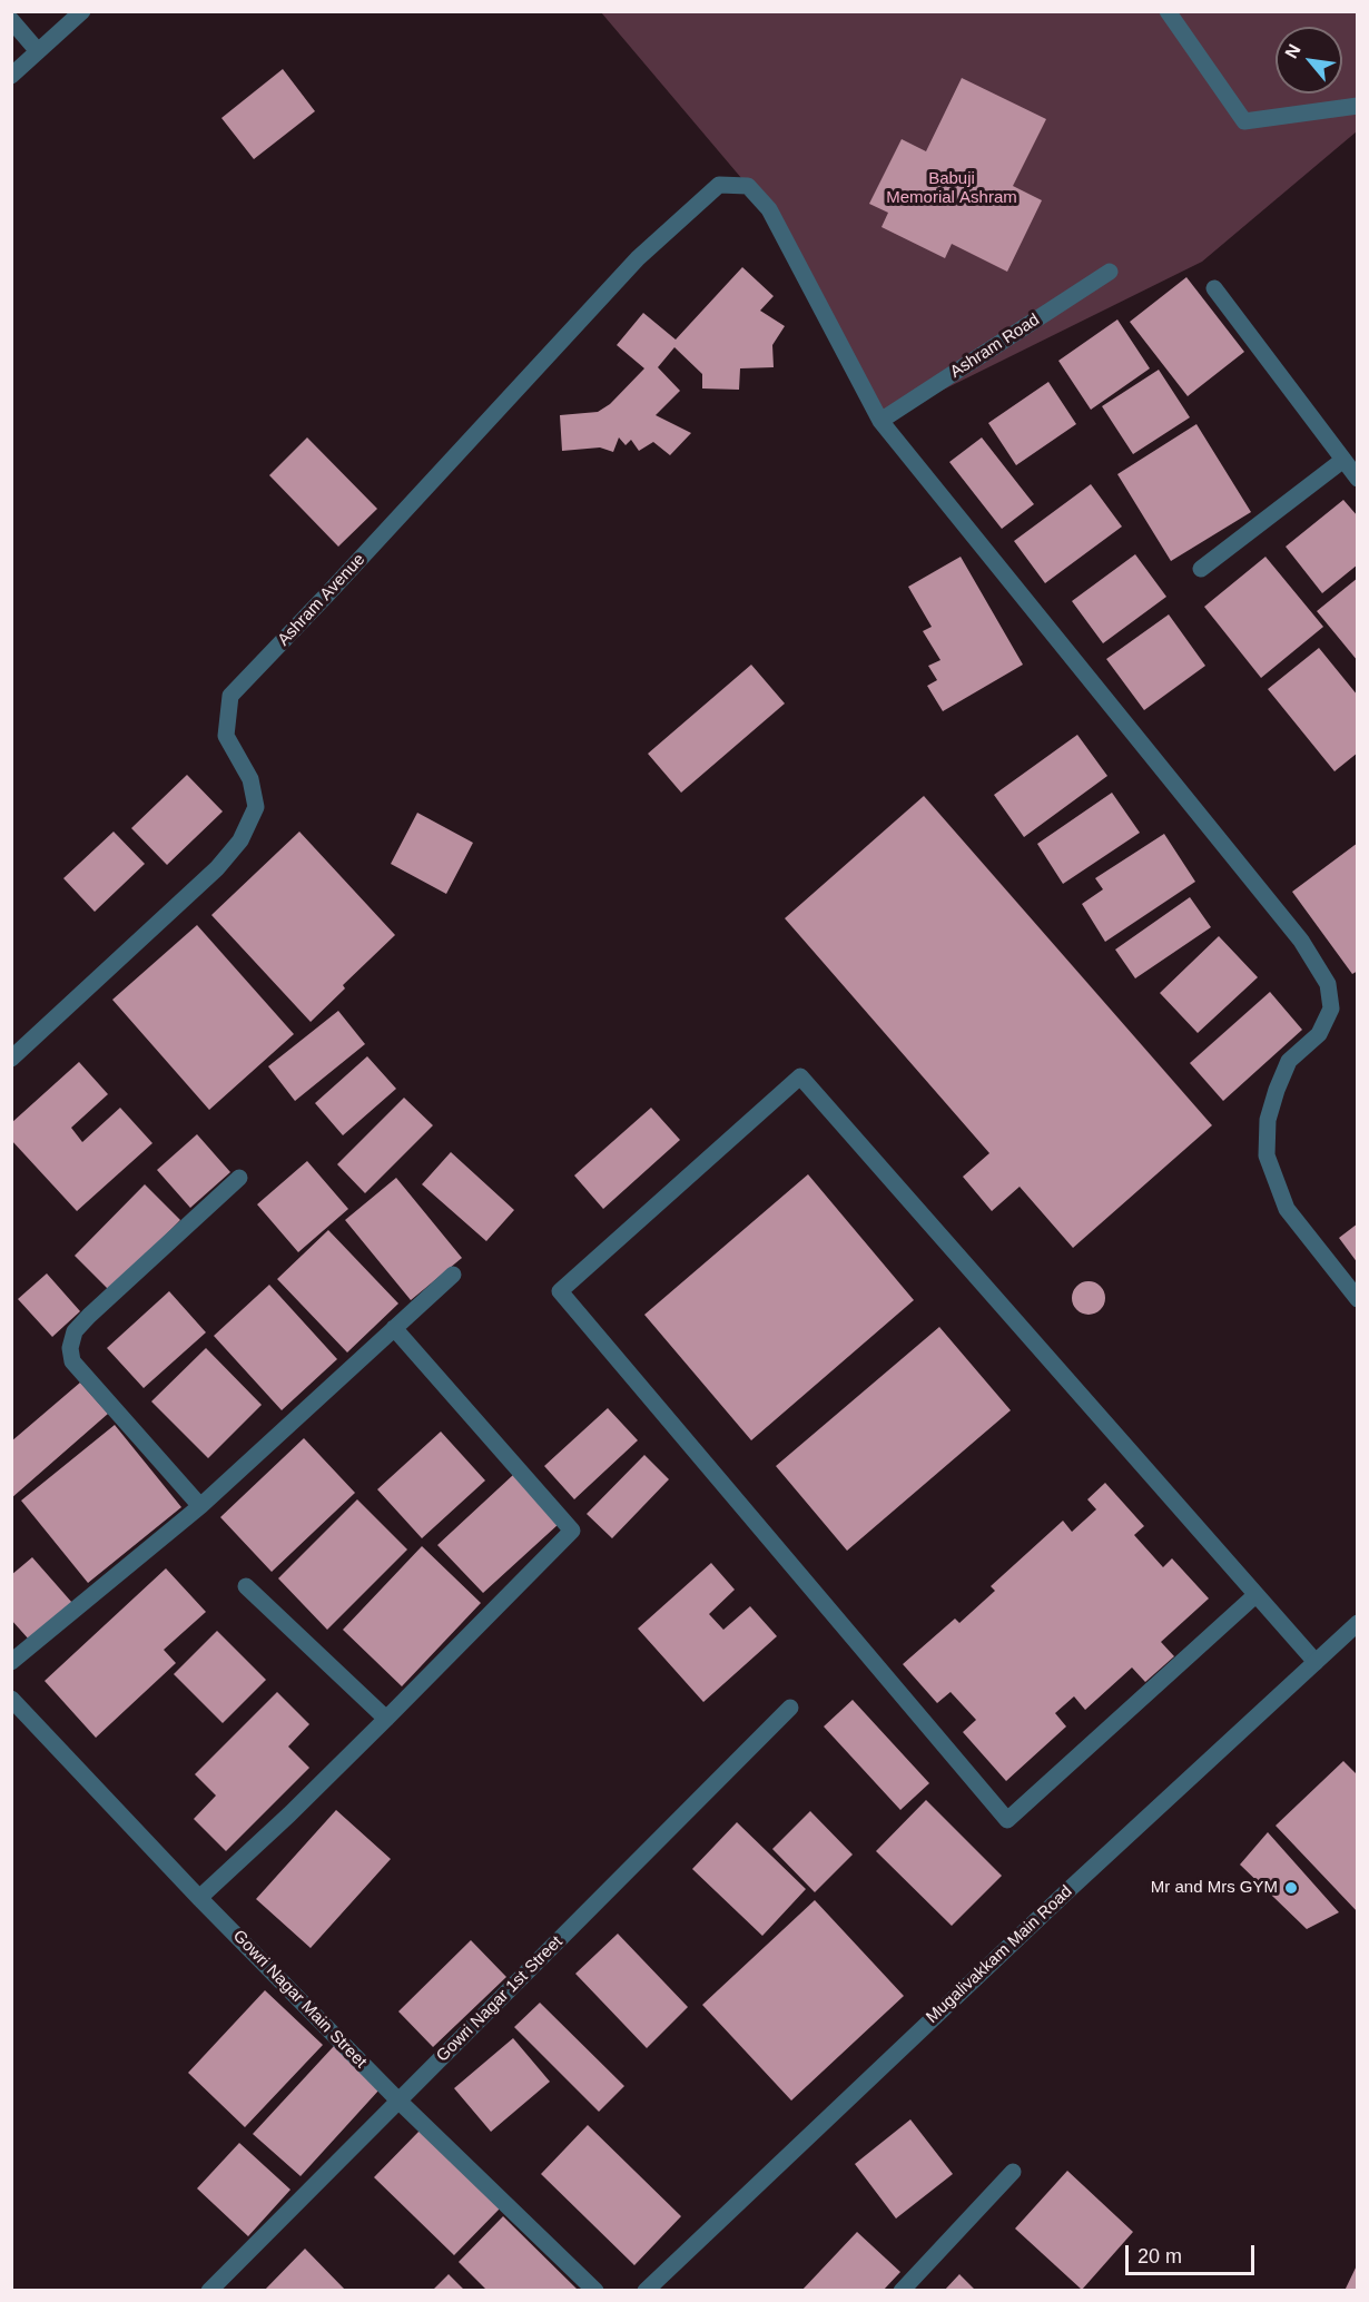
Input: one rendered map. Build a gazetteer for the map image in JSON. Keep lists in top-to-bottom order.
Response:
{
  "streets": {
    "street": [
      "Ashram Road",
      "Ashram Avenue",
      "Mugalivakkam Main Road",
      "Gowri Nagar Main Street",
      "Gowri Nagar 1st Street"
    ]
  },
  "crossings": [
    ["Ashram Road", "Ashram Avenue"],
    ["Gowri Nagar Main Street", "Gowri Nagar 1st Street"]
  ],
  "parks": ["Babuji Memorial Ashram"],
  "places": ["Mr and Mrs GYM"],
  "scale_bar": "20 m",
  "north": "top left"
}
